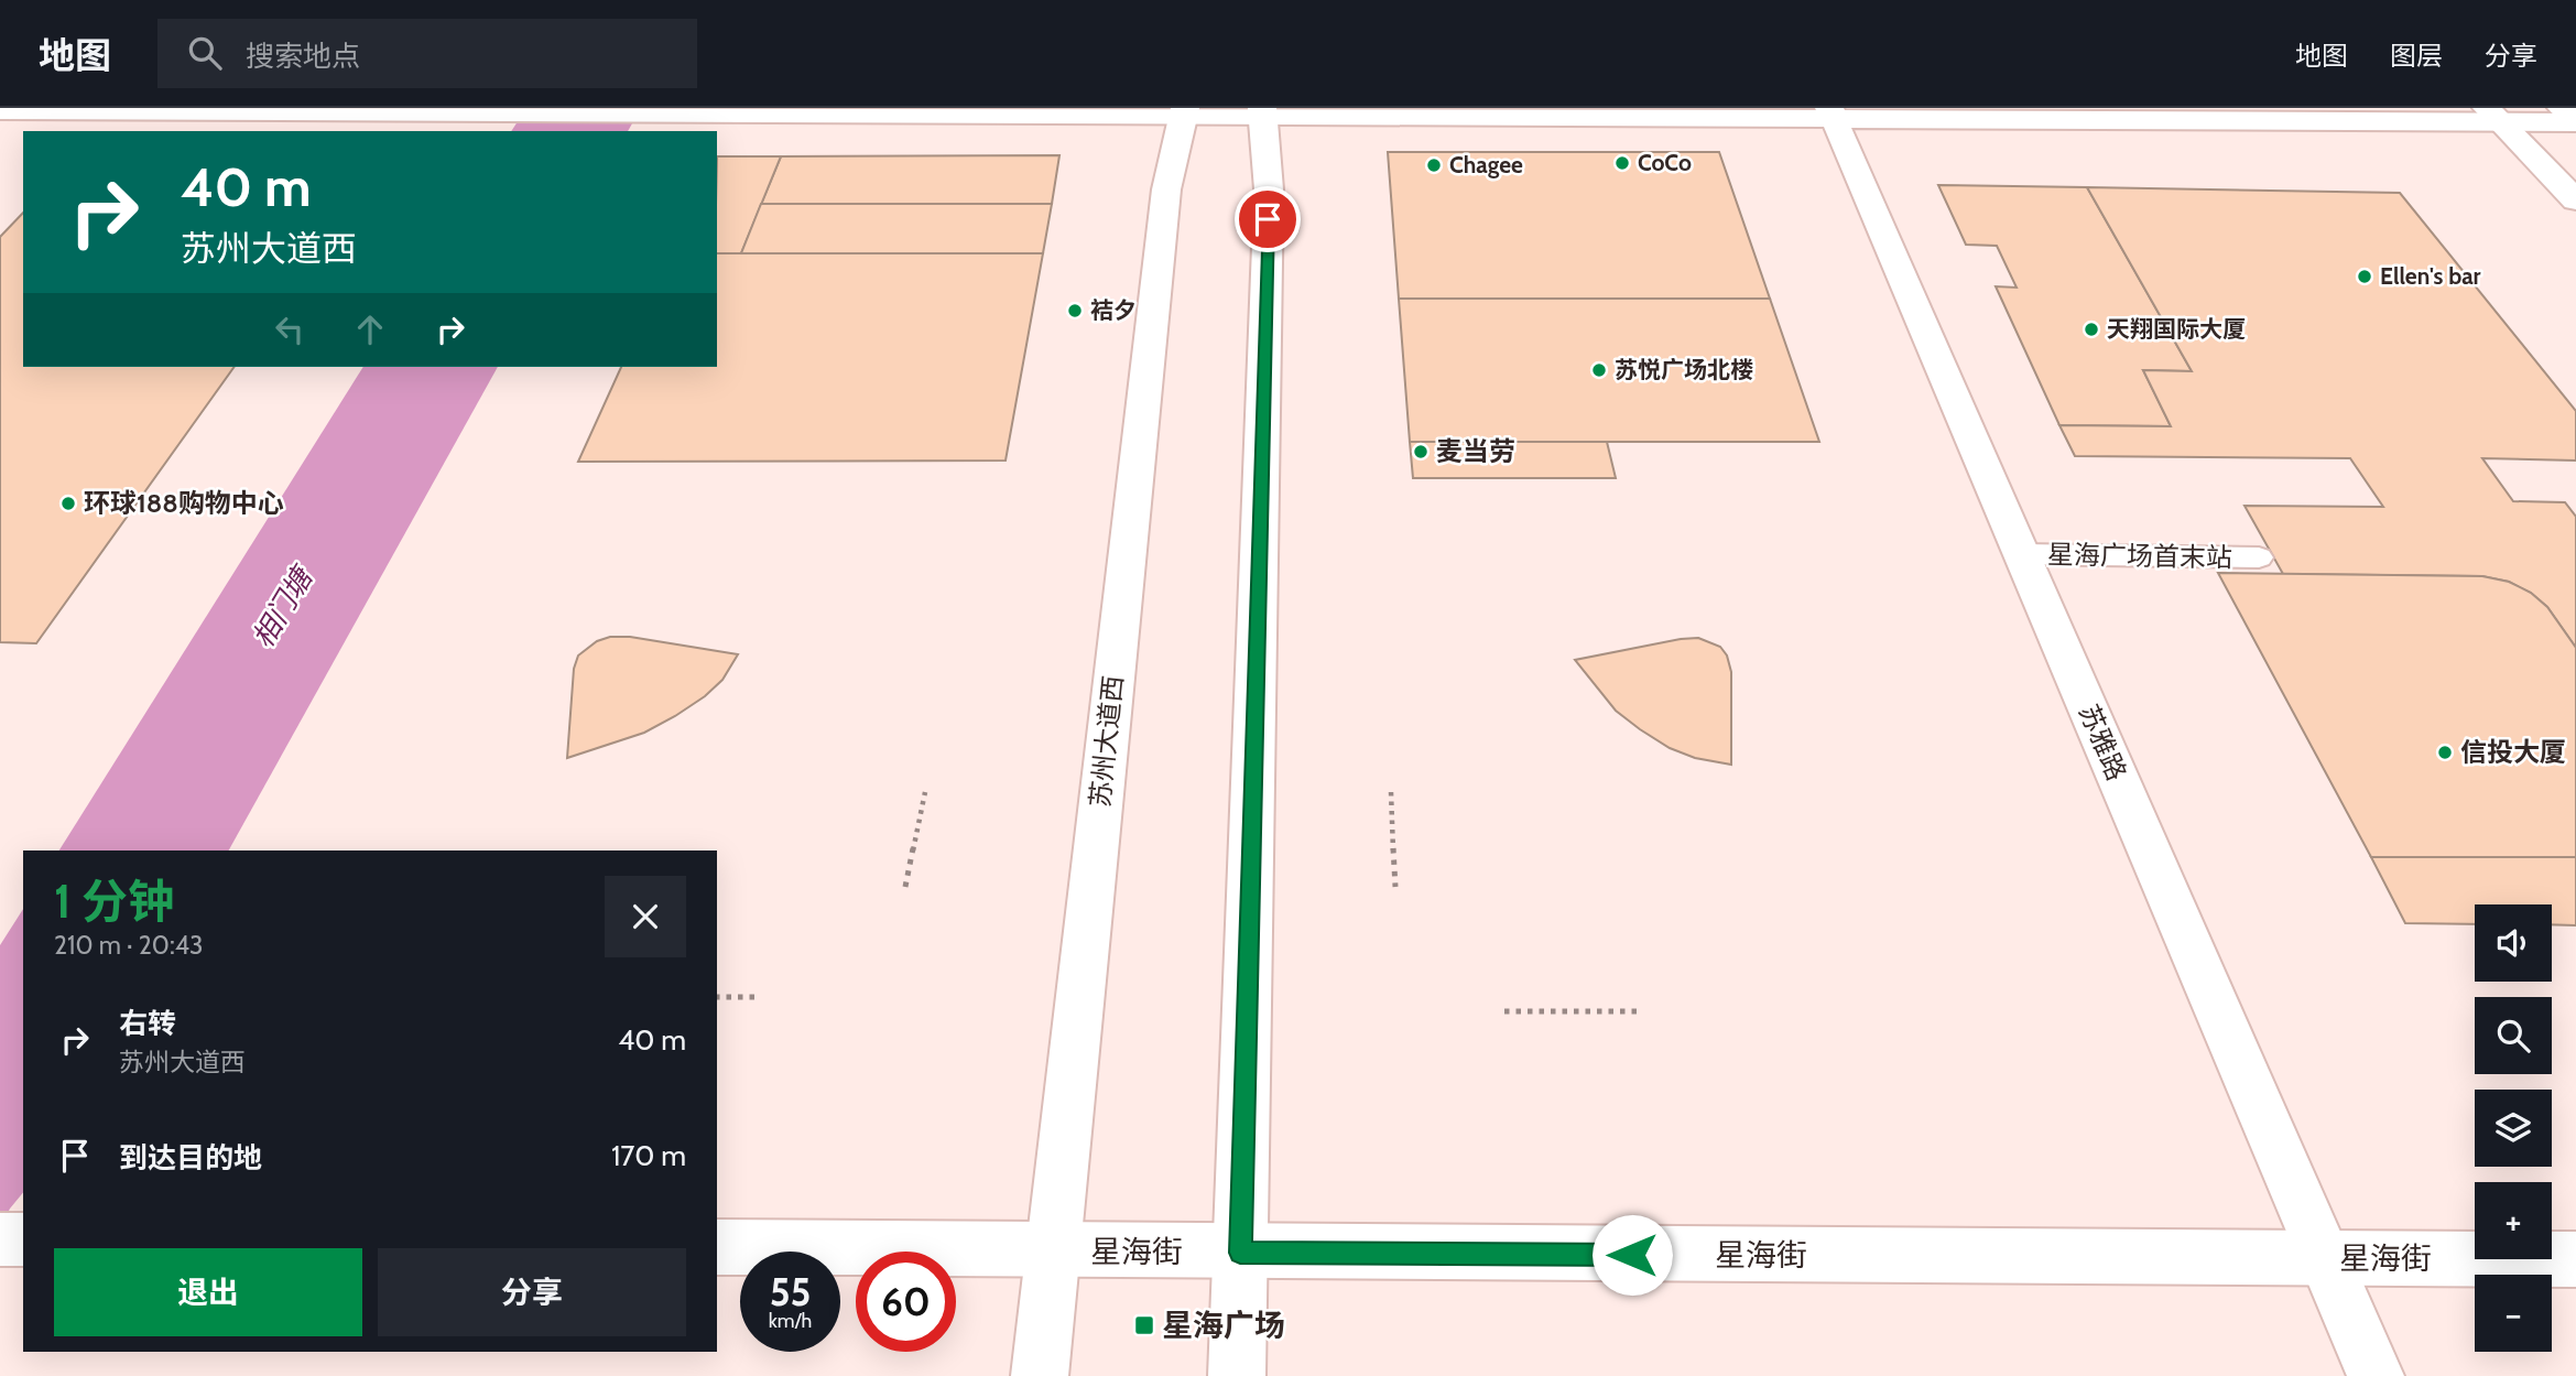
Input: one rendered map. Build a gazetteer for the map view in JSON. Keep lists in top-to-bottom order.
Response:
{
  "streets": {
    "street": ["苏州大道西", "苏雅路", "星海街"],
    "lane": ["星海广场首末站"]
  },
  "crossings": [
    ["星海广场首末站", "苏雅路"],
    ["苏州大道西", "星海街"],
    ["苏雅路", "星海街"]
  ],
  "water": ["相门塘"],
  "places": {
    "other": [
      "CoCo",
      "Chagee",
      "Ellen's bar",
      "袺夕",
      "天翔国际大厦",
      "苏悦广场北楼",
      "麦当劳",
      "环球188购物中心",
      "信投大厦"
    ],
    "transit": ["星海广场"]
  },
  "page": {
    "header": "地图",
    "search": "搜索地点",
    "nav": ["地图", "图层", "分享"],
    "turn": ["40 m", "苏州大道西"],
    "heading": ["1 分钟", "210 m · 20:43"],
    "map_buttons": ["+", "−"],
    "list": [
      {
        "name": "右转",
        "note": "苏州大道西",
        "value": "40 m"
      },
      {
        "name": "到达目的地",
        "value": "170 m"
      }
    ],
    "buttons": ["退出", "分享"],
    "speed": "55 km/h",
    "limit": "60"
  }
}
